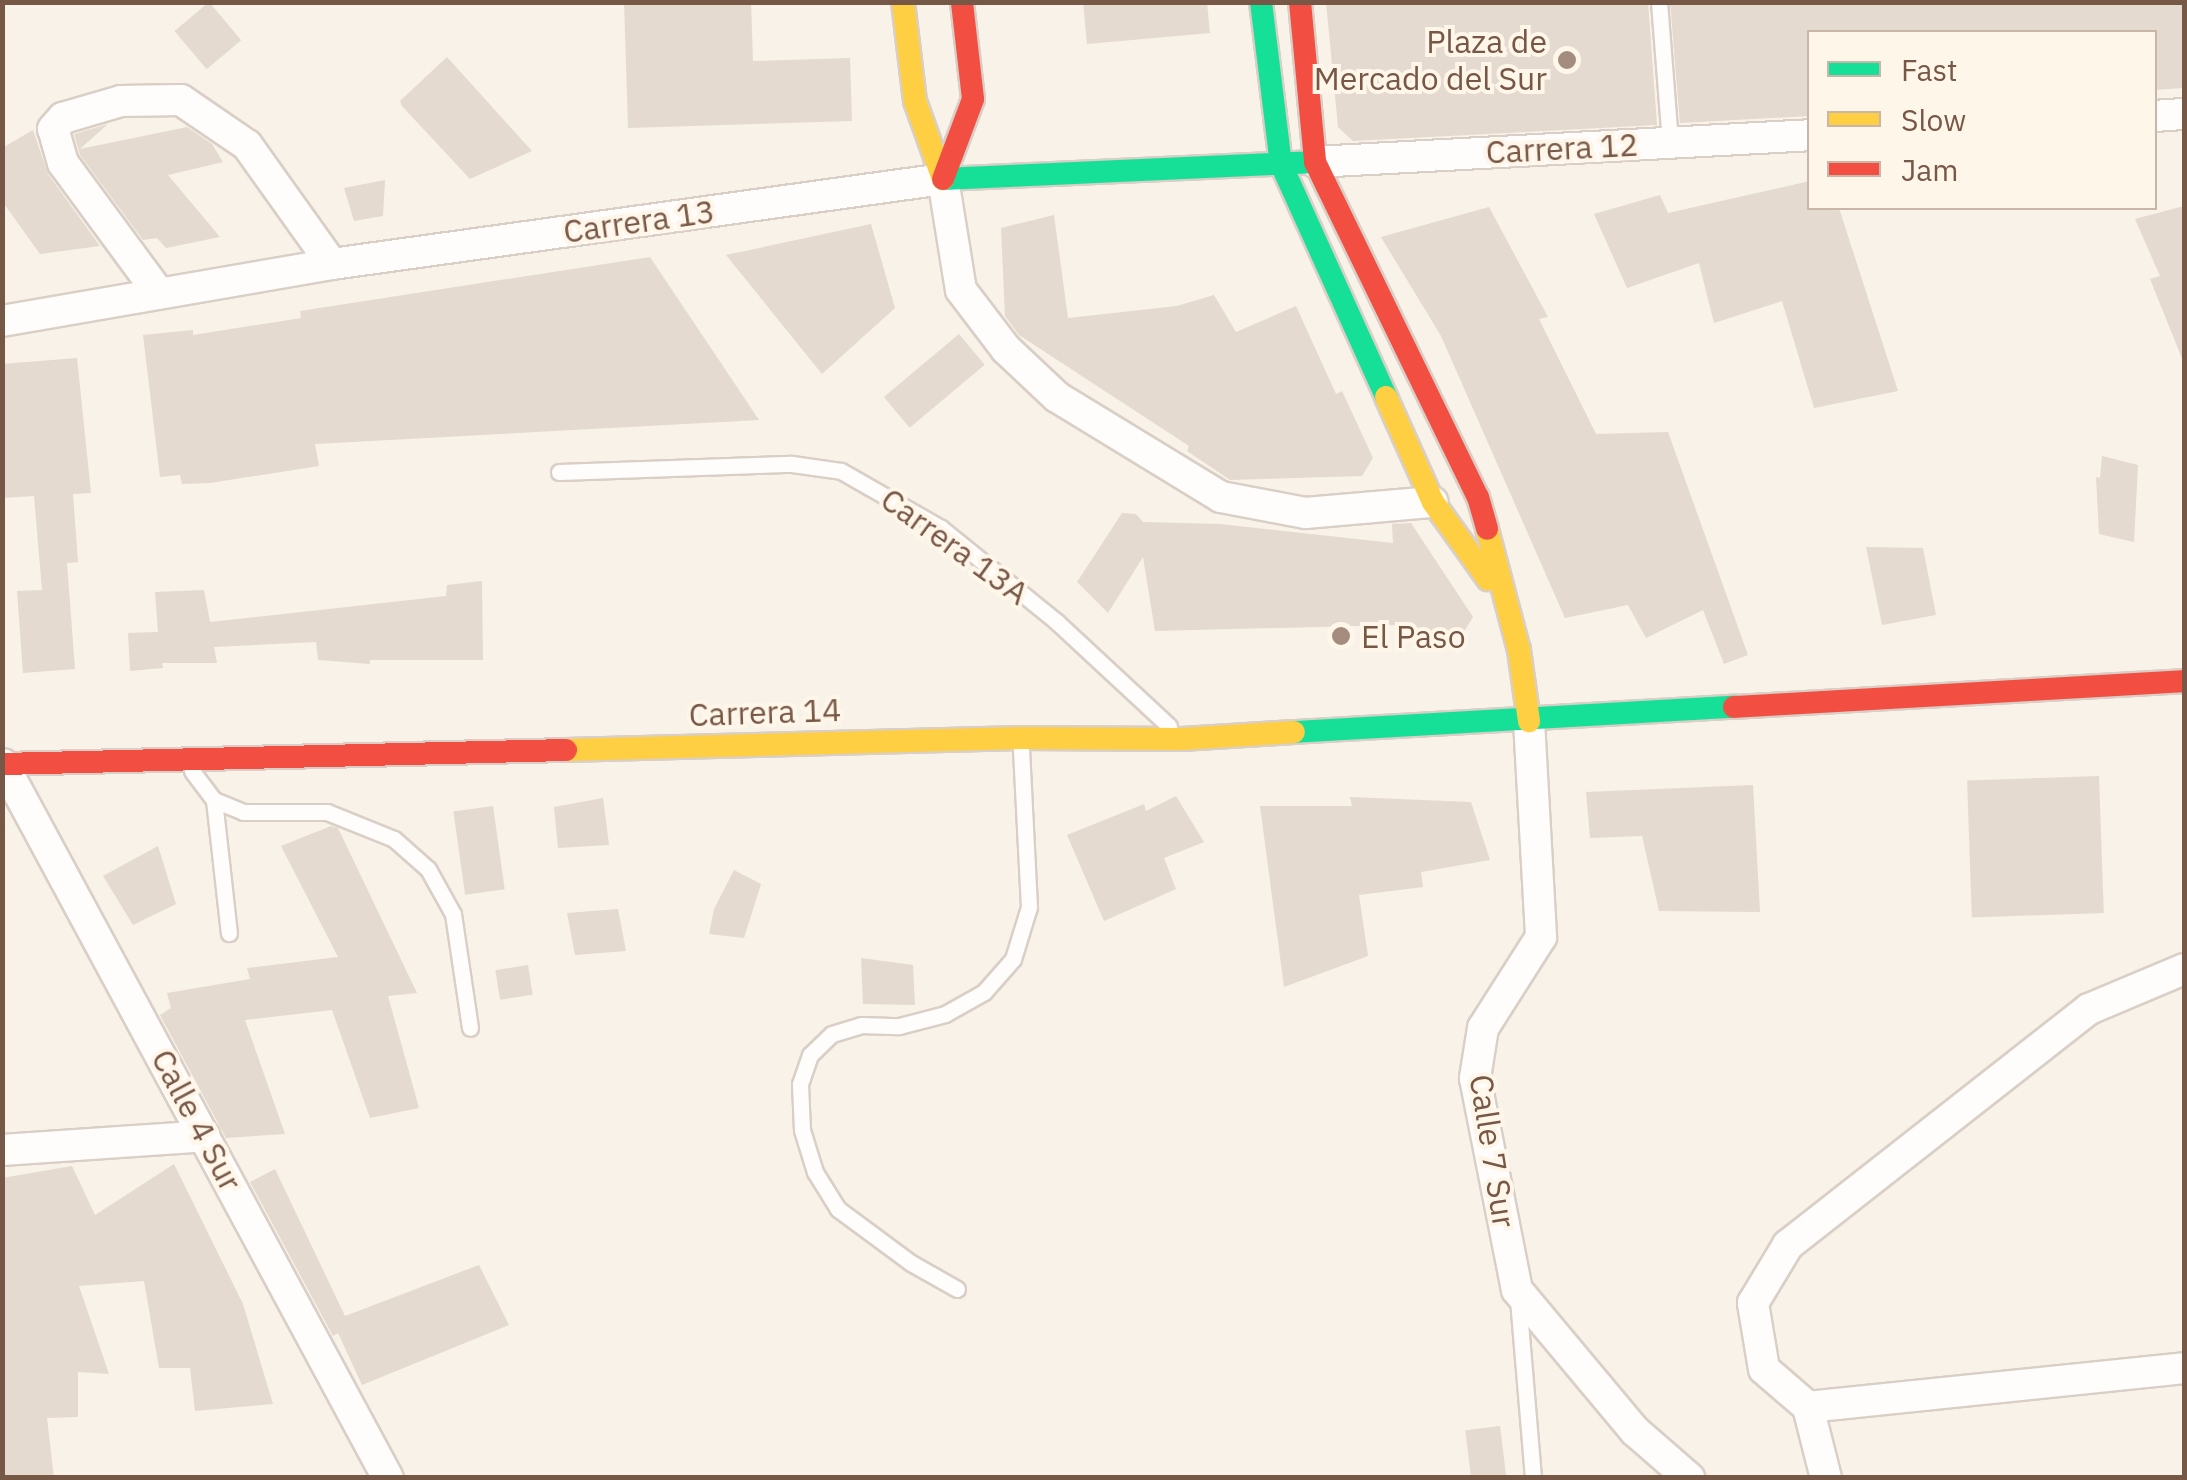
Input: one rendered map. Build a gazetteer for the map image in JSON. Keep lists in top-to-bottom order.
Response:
{
  "streets": {
    "main road": ["Carrera 13", "Carrera 14"],
    "street": ["Carrera 12", "Calle 4 Sur", "Calle 7 Sur"],
    "lane": ["Carrera 13A"]
  },
  "crossings": [
    ["Carrera 12", "Carrera 13"],
    ["Carrera 13A", "Carrera 14"],
    ["Carrera 14", "Calle 4 Sur"],
    ["Carrera 14", "Calle 7 Sur"]
  ],
  "places": ["Plaza de Mercado del Sur", "El Paso"],
  "legend": ["Fast", "Slow", "Jam"]
}
